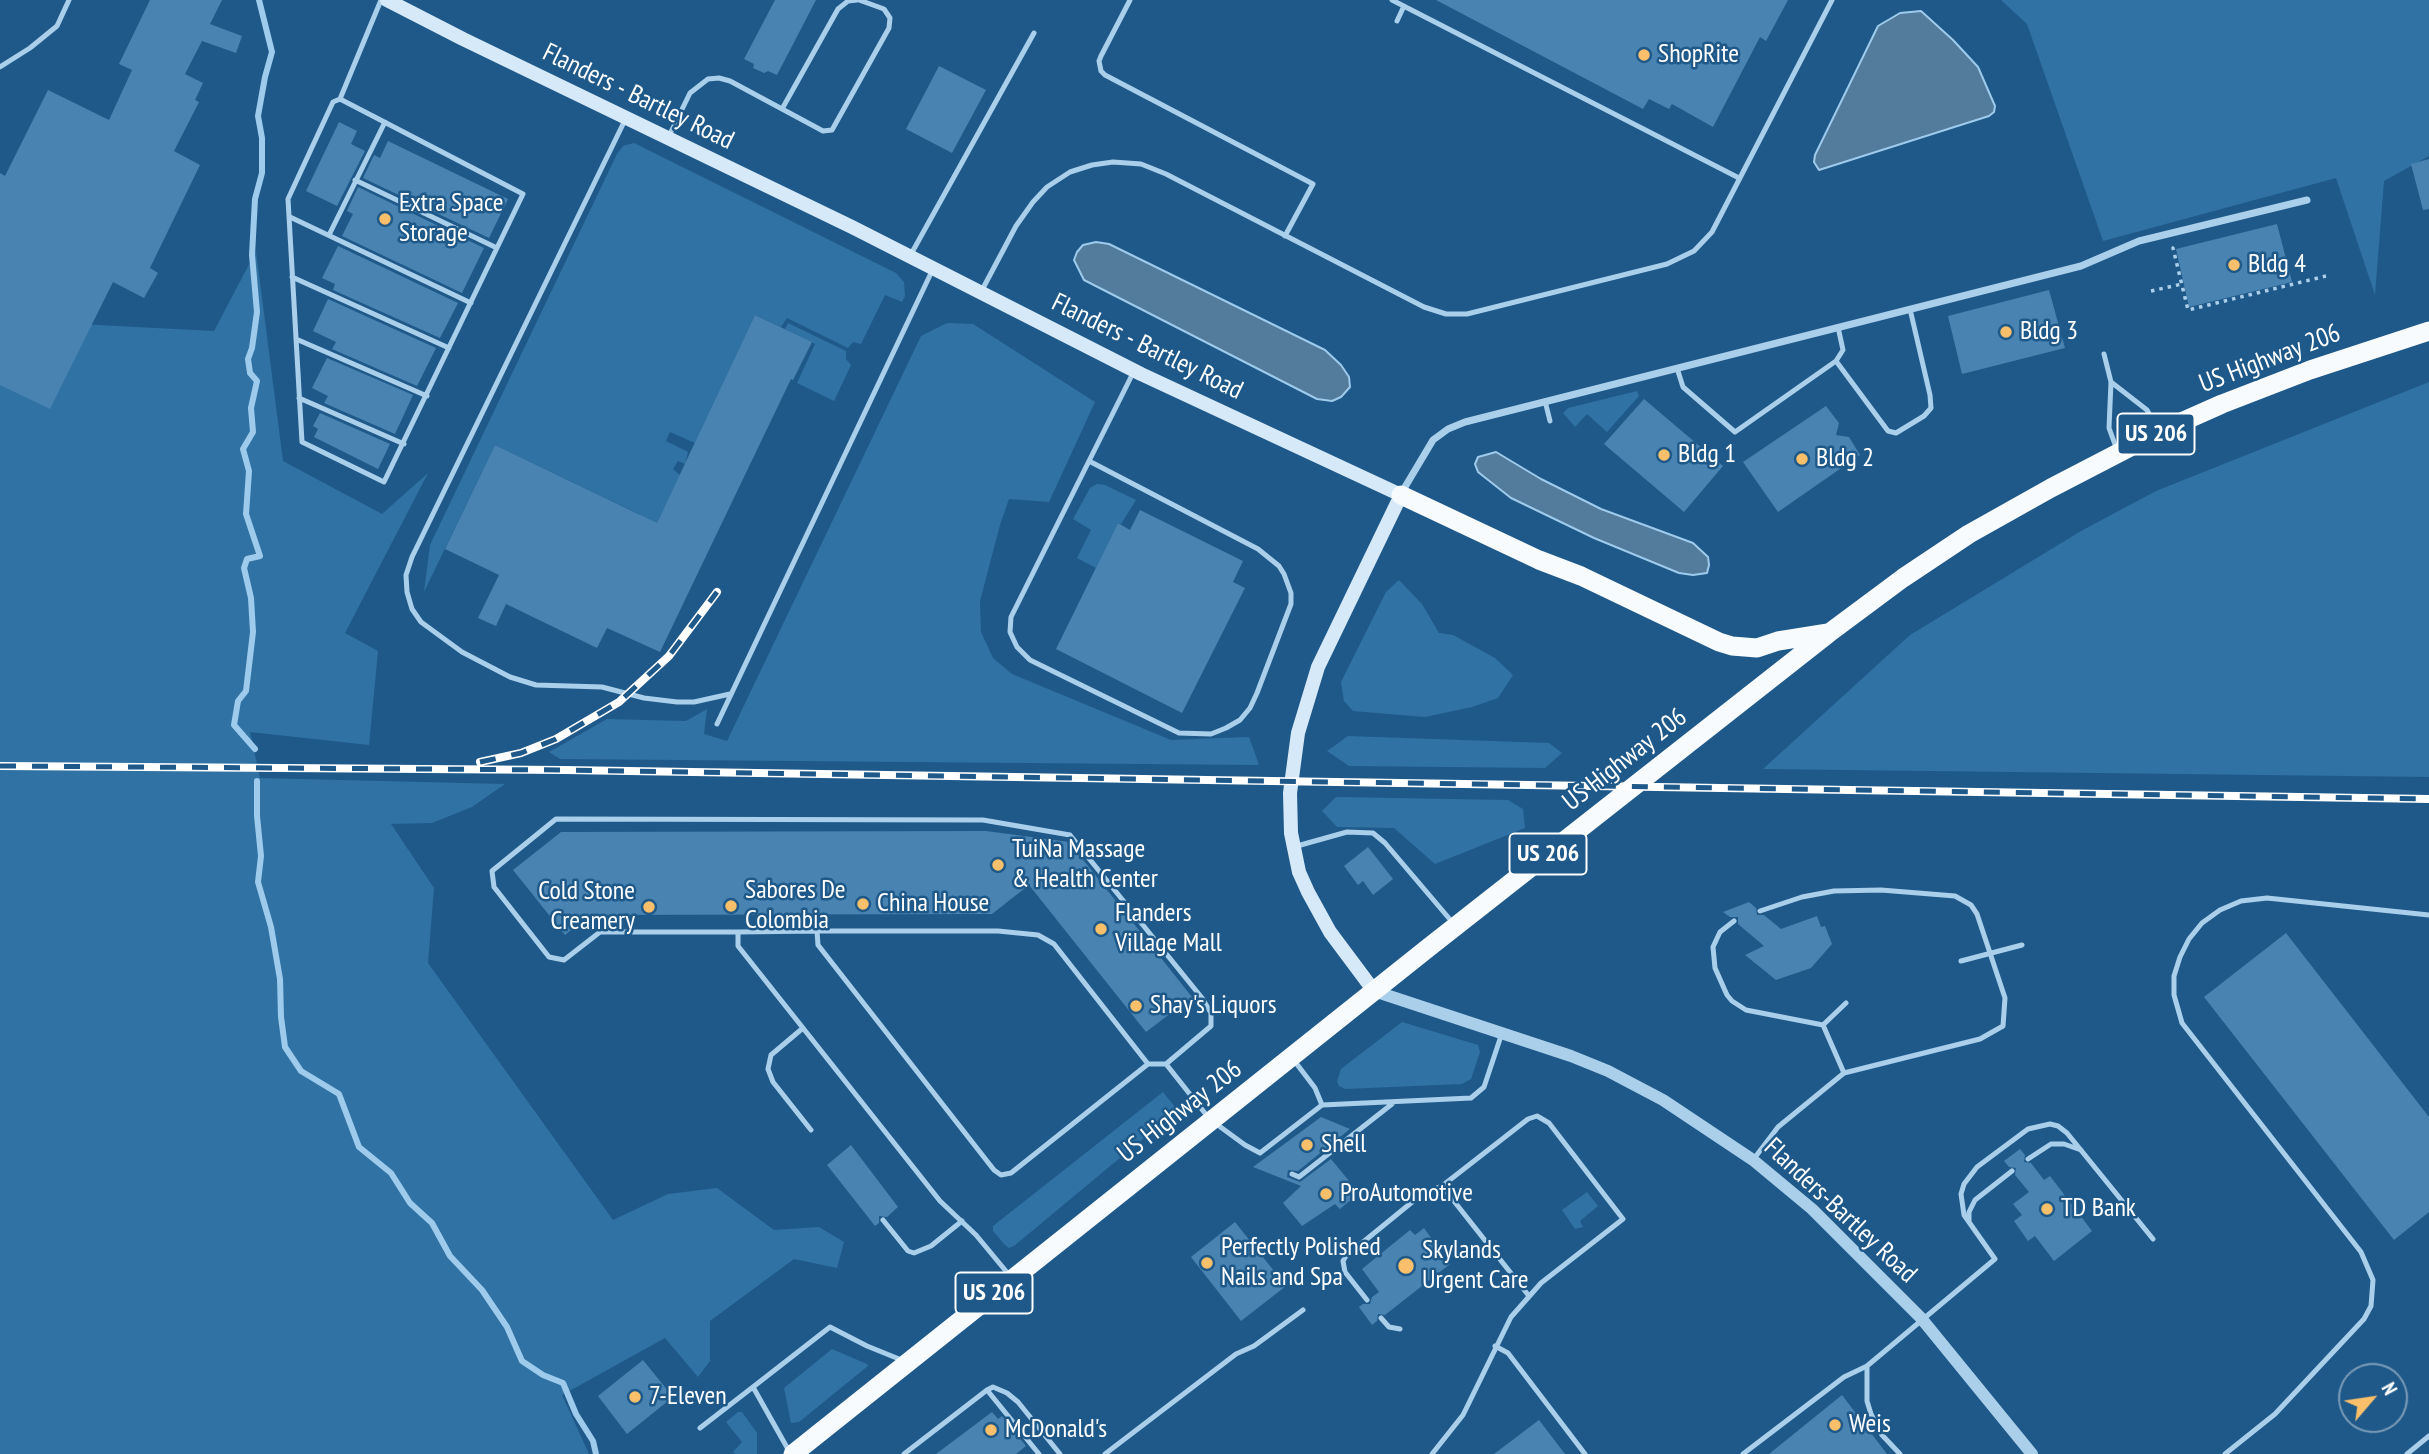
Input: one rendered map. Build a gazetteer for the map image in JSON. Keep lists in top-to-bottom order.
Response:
{
  "streets": {
    "highway": ["US Highway 206", "US 206"],
    "main road": ["Flanders - Bartley Road"],
    "street": ["Flanders-Bartley Road"]
  },
  "crossings": [
    ["US Highway 206", "Flanders-Bartley Road"]
  ],
  "places": [
    "ShopRite",
    "Extra Space Storage",
    "Bldg 4",
    "Bldg 3",
    "Bldg 1",
    "Bldg 2",
    "TuiNa Massage & Health Center",
    "China House",
    "Sabores De Colombia",
    "Cold Stone Creamery",
    "Flanders Village Mall",
    "Shay's Liquors",
    "Shell",
    "ProAutomotive",
    "TD Bank",
    "Perfectly Polished Nails and Spa",
    "Skylands Urgent Care",
    "7-Eleven",
    "Weis",
    "McDonald's"
  ],
  "north": "top right"
}
